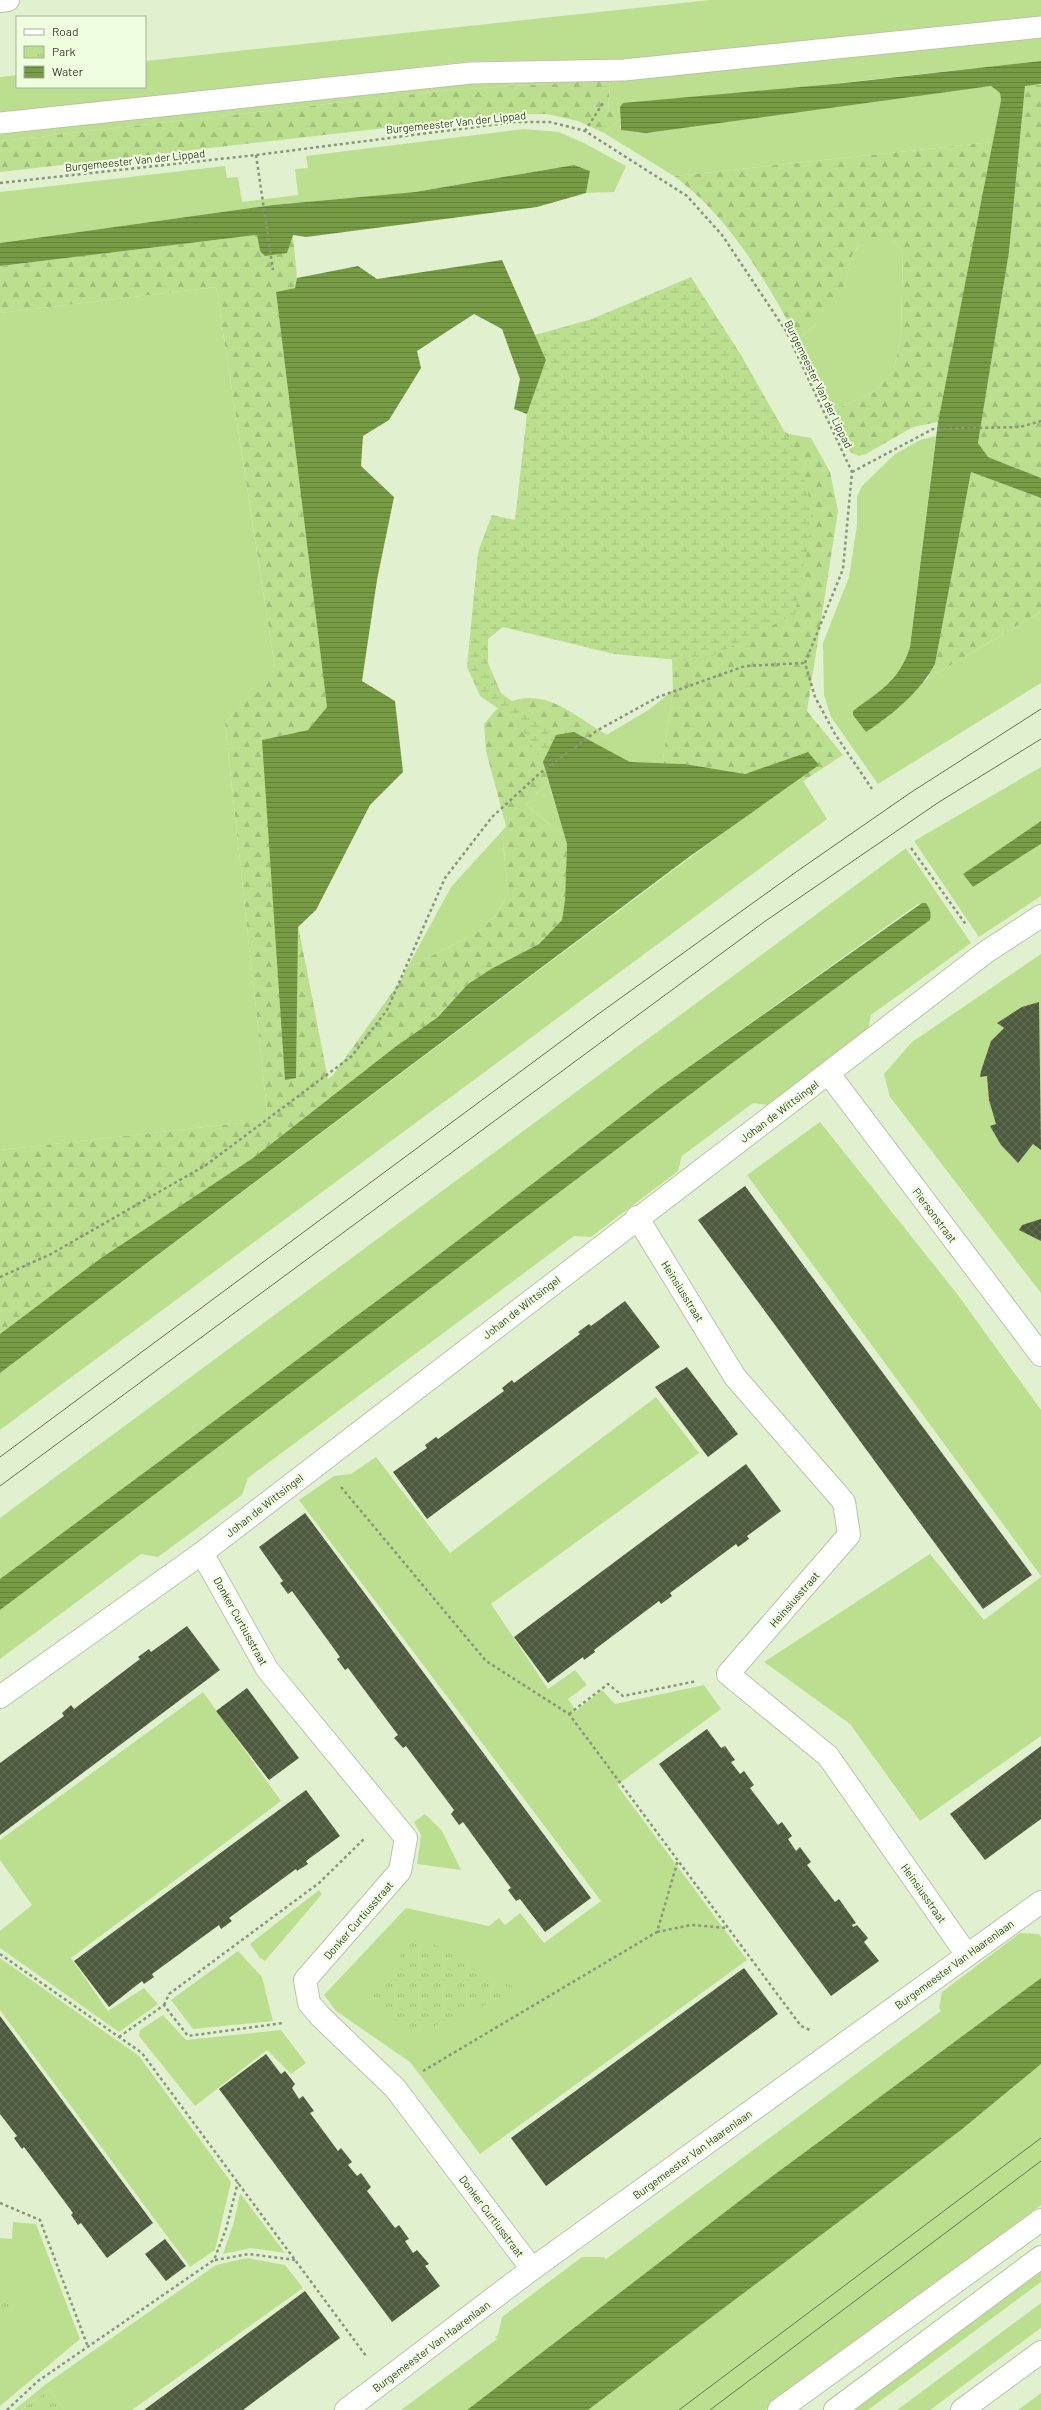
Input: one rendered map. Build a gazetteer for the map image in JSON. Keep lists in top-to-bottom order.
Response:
{
  "streets": {
    "main road": [
      "Johan de Wittsingel",
      "Piersonstraat",
      "Heinsiusstraat",
      "Donker Curtiusstraat",
      "Burgemeester Van Haarenlaan"
    ],
    "path": ["Burgemeester Van der Lippad"]
  },
  "crossings": [
    ["Johan de Wittsingel", "Piersonstraat"],
    ["Johan de Wittsingel", "Heinsiusstraat"],
    ["Johan de Wittsingel", "Donker Curtiusstraat"],
    ["Heinsiusstraat", "Burgemeester Van Haarenlaan"],
    ["Donker Curtiusstraat", "Burgemeester Van Haarenlaan"]
  ],
  "legend": ["Road", "Park", "Water"]
}
